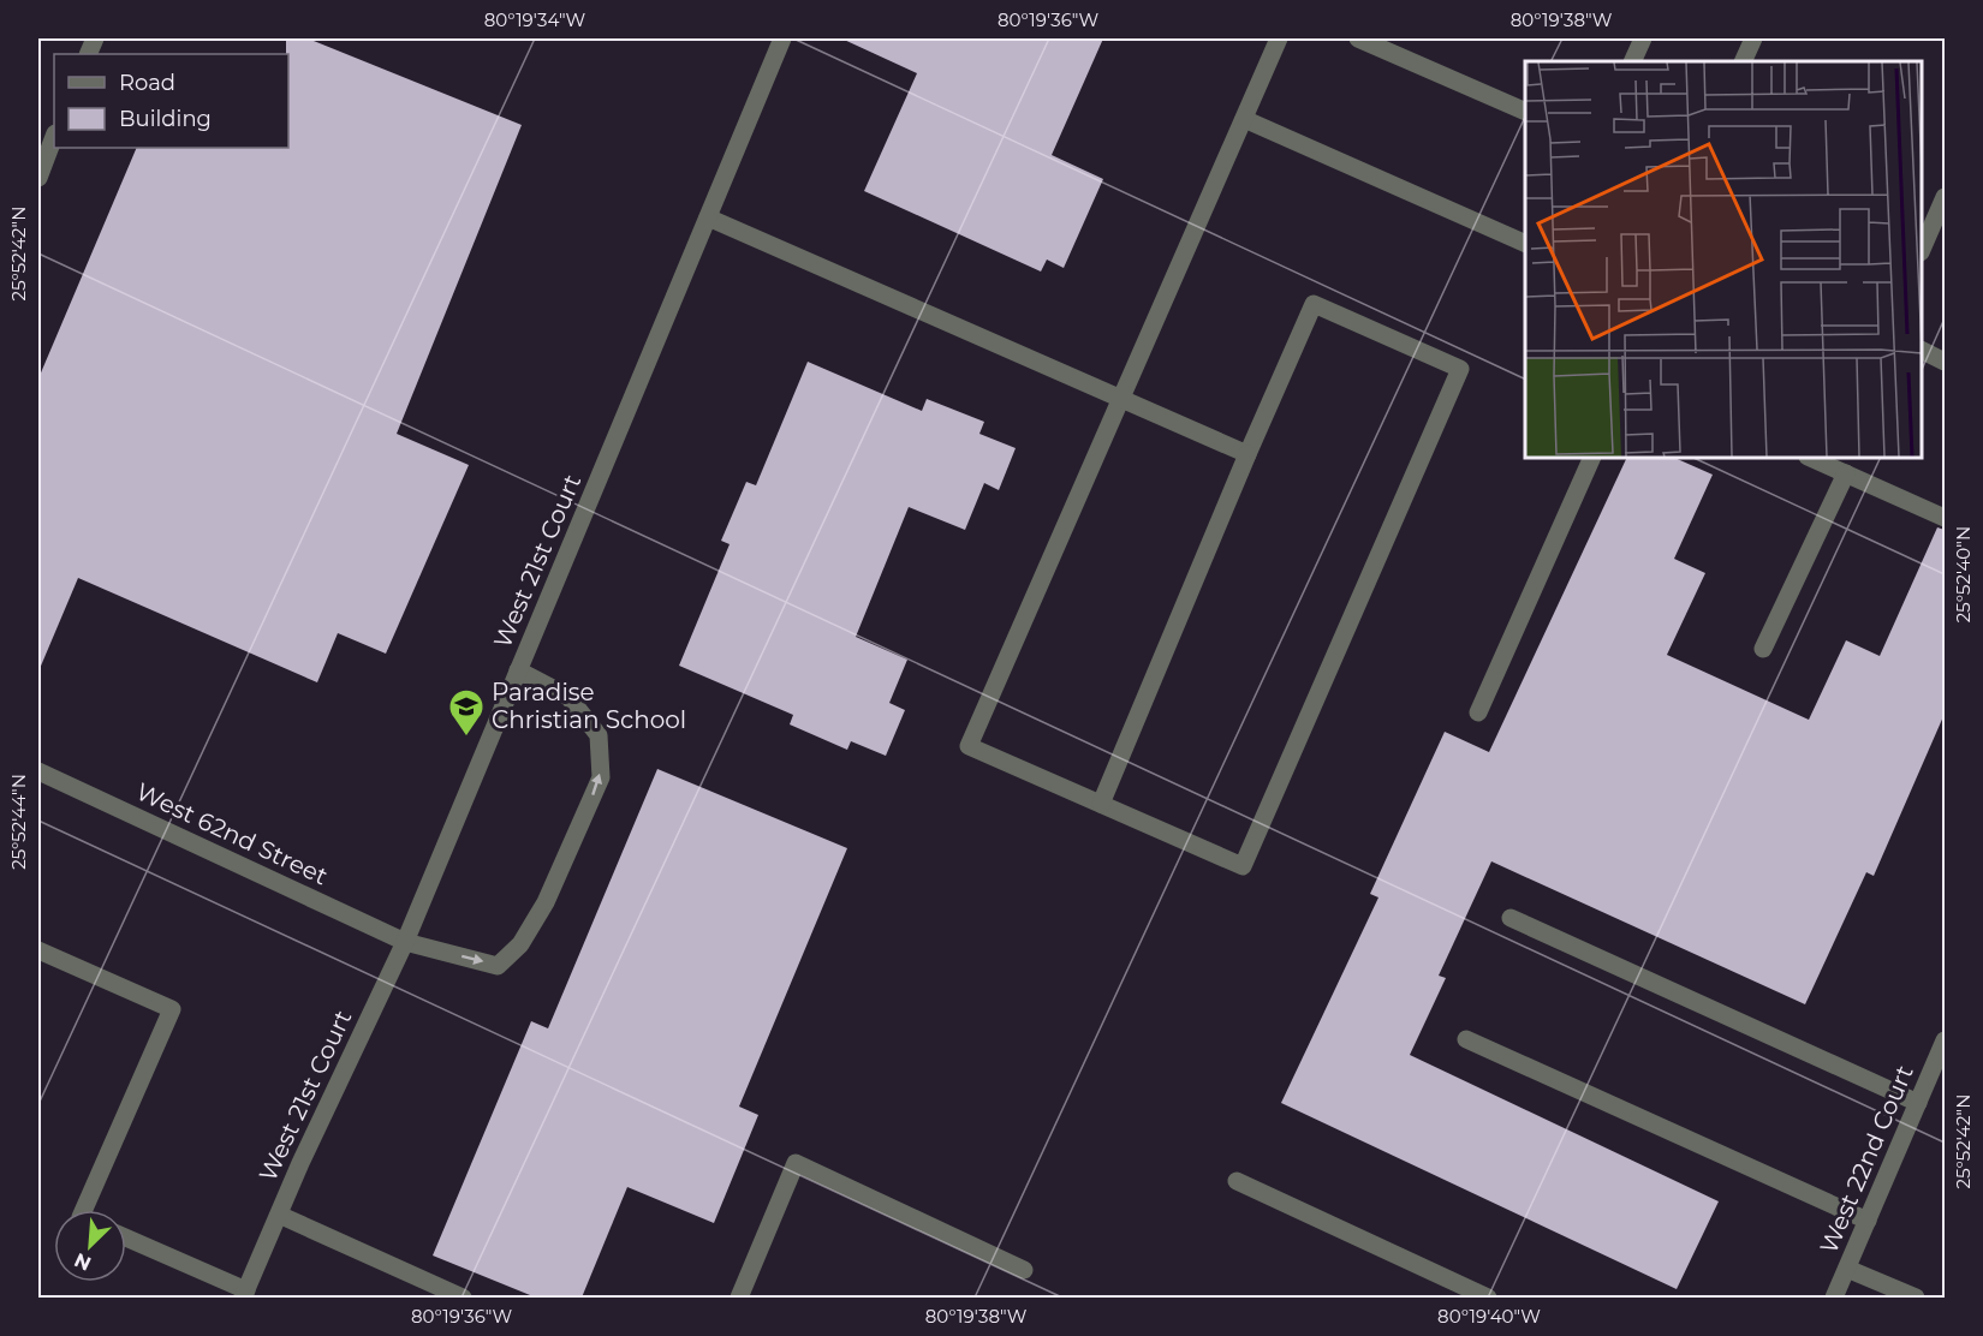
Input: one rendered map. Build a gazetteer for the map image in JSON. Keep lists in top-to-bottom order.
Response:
{
  "streets": {
    "street": ["West 21st Court", "West 62nd Street", "West 22nd Court"]
  },
  "crossings": [
    ["West 21st Court", "West 62nd Street"]
  ],
  "places": {
    "school or university": ["Paradise Christian School"]
  },
  "legend": ["Road", "Building"],
  "north": "bottom left",
  "coordinates": [
    "80°19'34\"W",
    "80°19'36\"W",
    "80°19'38\"W",
    "25°52'42\"N",
    "25°52'40\"N",
    "25°52'44\"N",
    "80°19'40\"W"
  ]
}
